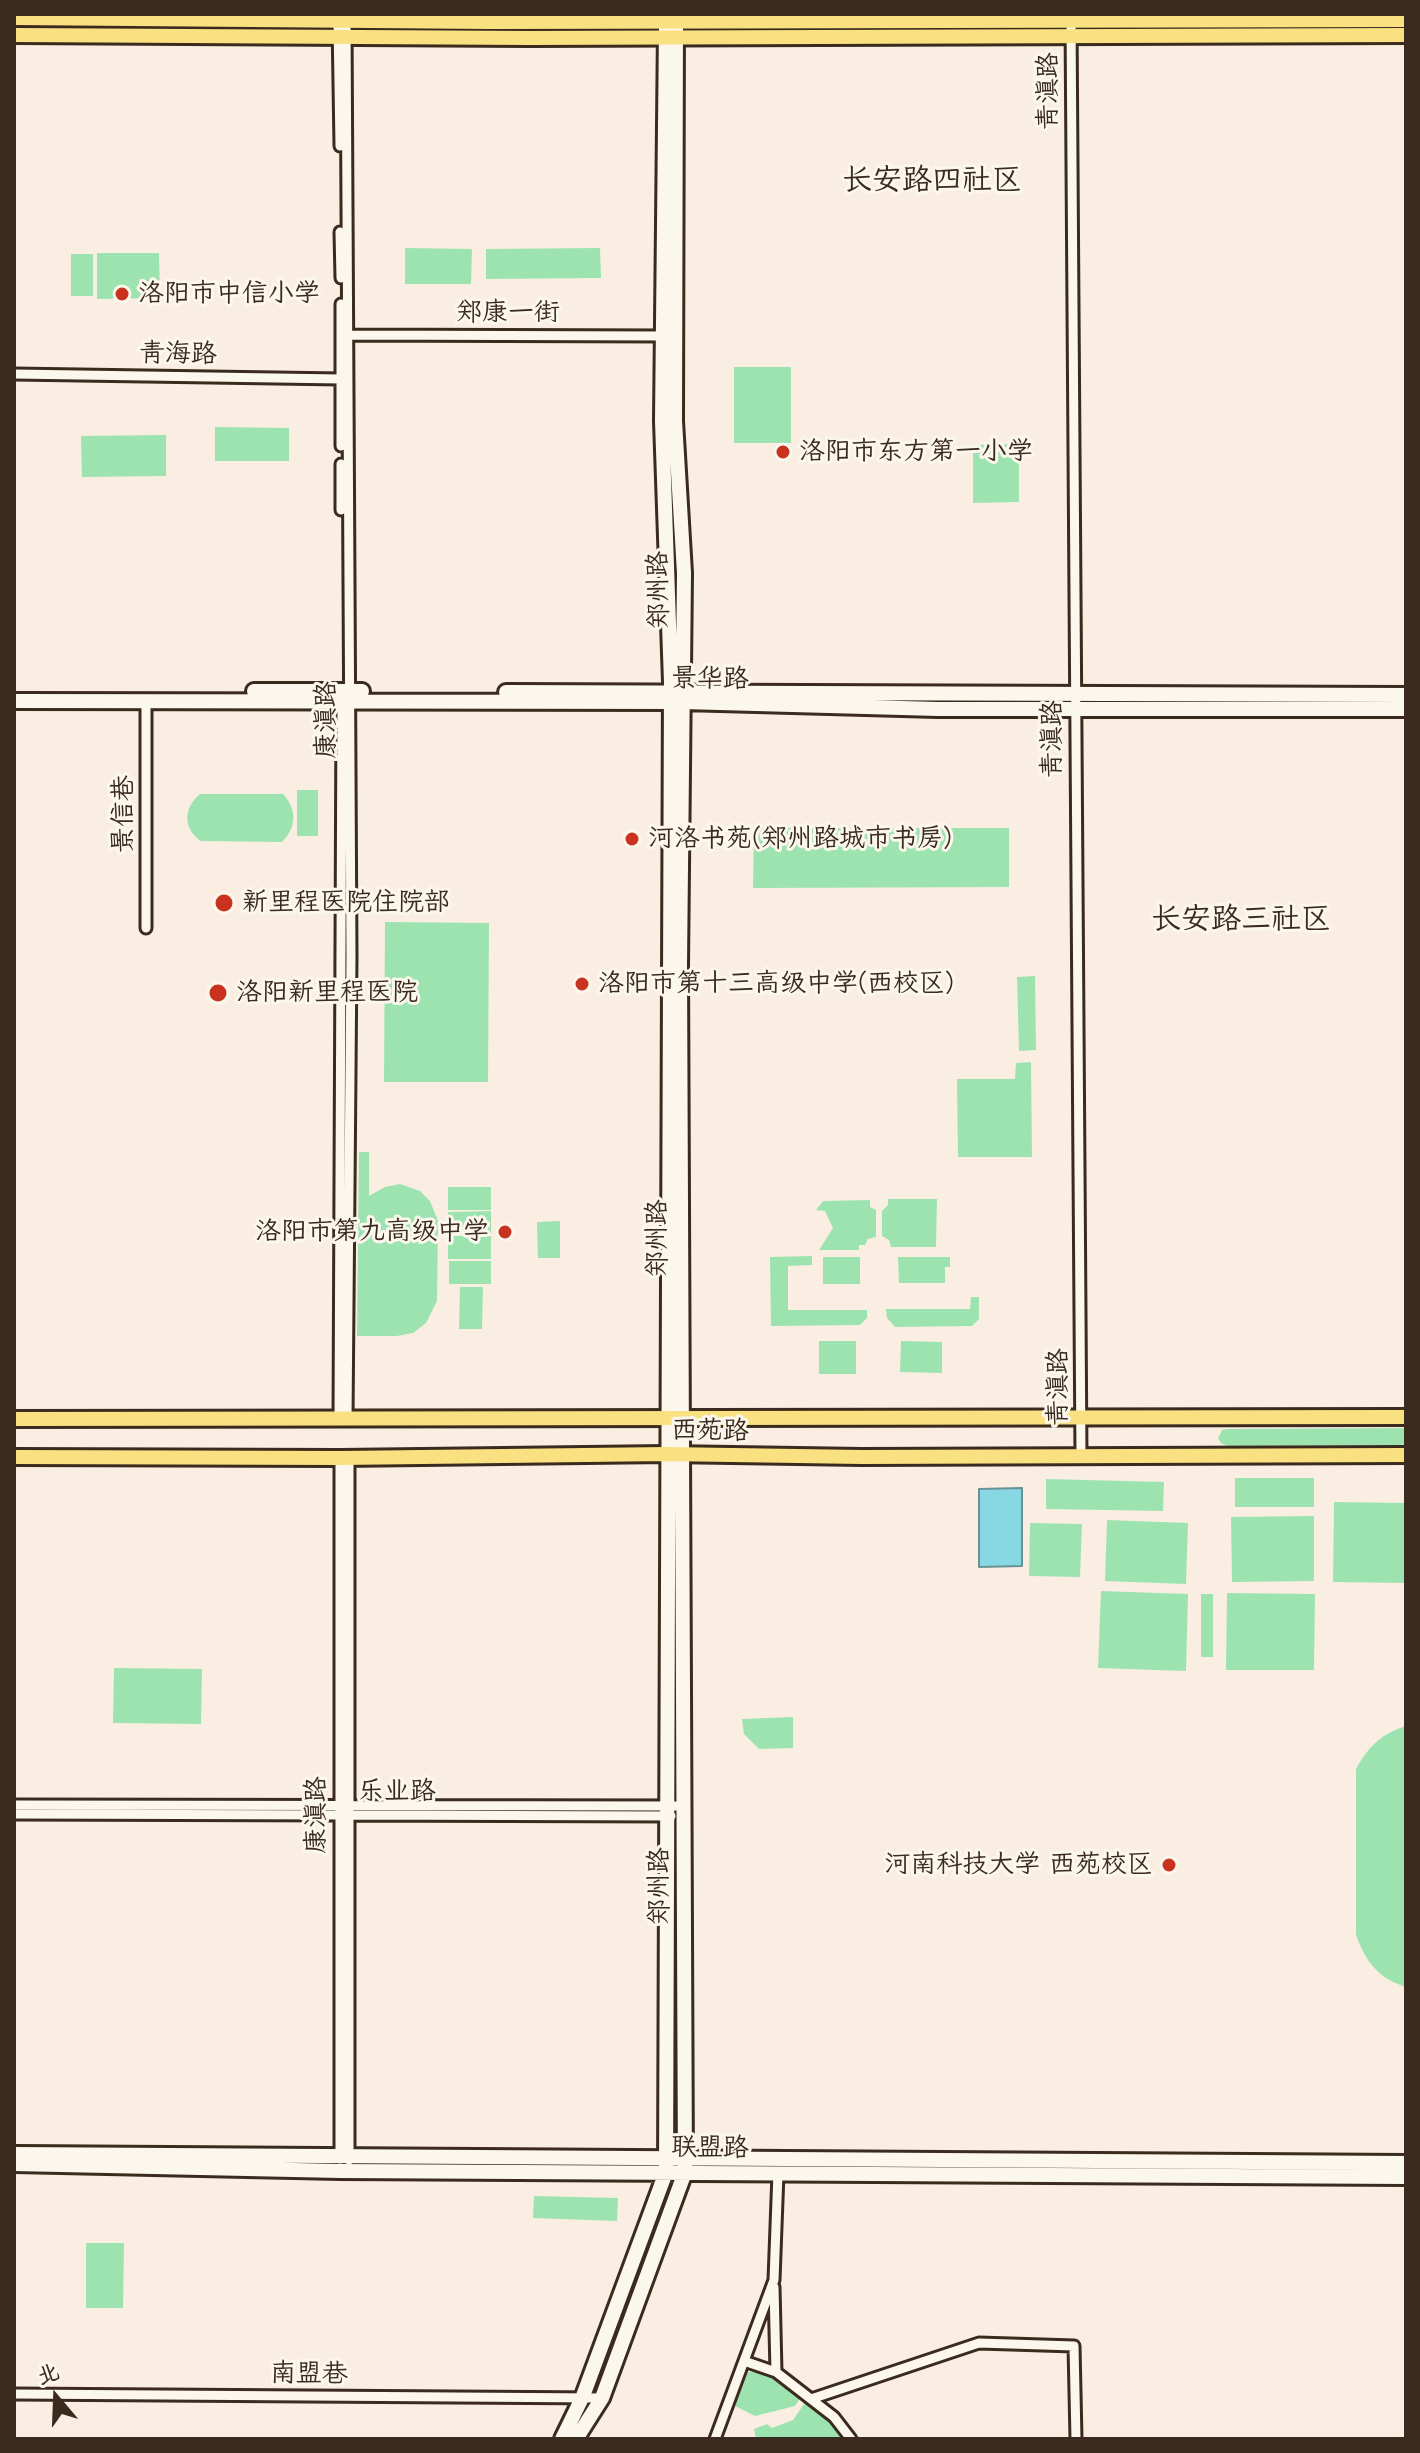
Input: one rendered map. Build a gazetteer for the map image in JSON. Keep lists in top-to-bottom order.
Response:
{
  "streets": {
    "main road": [
      "郑州路",
      "景华路",
      "西苑路",
      "联盟路"
    ],
    "street": [
      "青滇路",
      "郑康一街",
      "青海路",
      "康滇路",
      "景信巷",
      "乐业路",
      "南盟巷"
    ]
  },
  "crossings": [
    ["青滇路", "景华路"],
    ["青滇路", "西苑路"],
    ["郑康一街", "郑州路"],
    ["郑康一街", "康滇路"],
    ["青海路", "康滇路"],
    ["郑州路", "景华路"],
    ["郑州路", "西苑路"],
    ["郑州路", "乐业路"],
    ["郑州路", "联盟路"],
    ["郑州路", "南盟巷"],
    ["景华路", "康滇路"],
    ["景华路", "景信巷"],
    ["康滇路", "西苑路"],
    ["康滇路", "乐业路"],
    ["康滇路", "联盟路"]
  ],
  "districts": ["长安路四社区", "长安路三社区"],
  "places": [
    "洛阳市中信小学",
    "洛阳市东方第一小学",
    "河洛书苑(郑州路城市书房)",
    "新里程医院住院部",
    "洛阳市第十三高级中学(西校区)",
    "洛阳新里程医院",
    "洛阳市第九高级中学",
    "河南科技大学 西苑校区"
  ],
  "north": "top"
}
